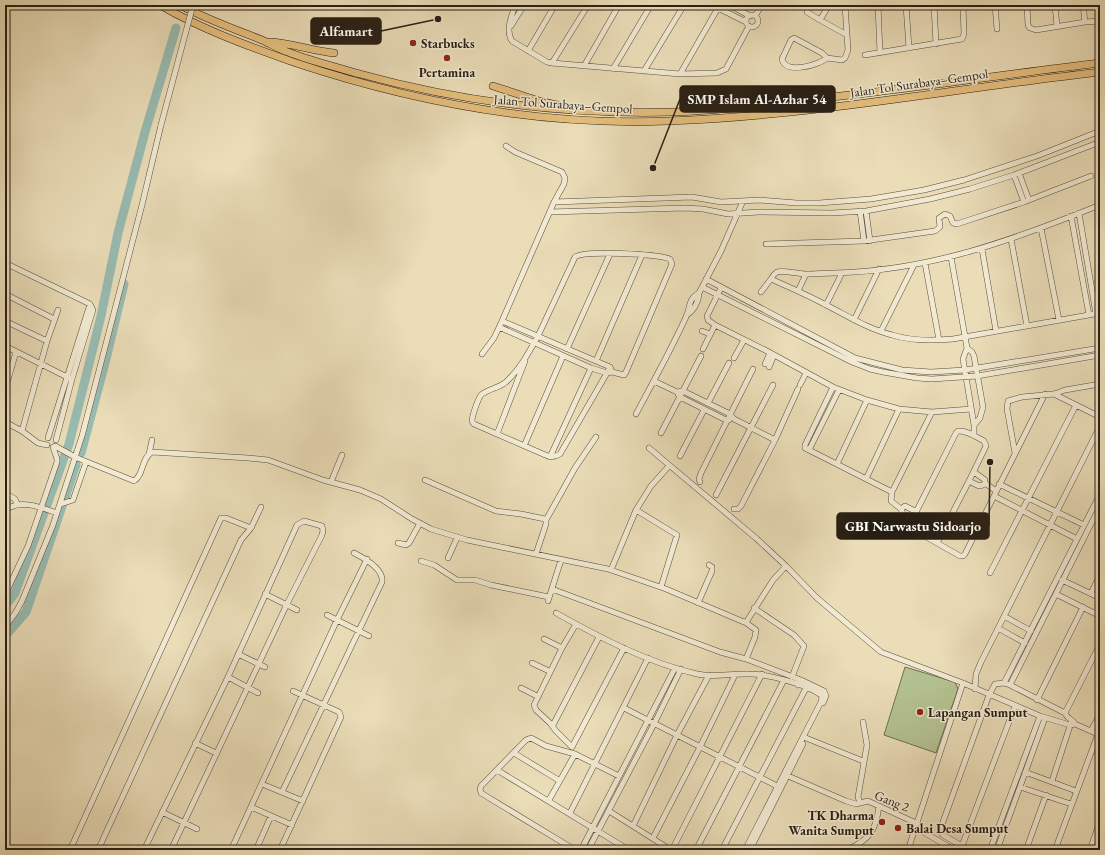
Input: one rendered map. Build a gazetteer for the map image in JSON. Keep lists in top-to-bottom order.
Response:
{
  "streets": {
    "highway": ["Jalan Tol Surabaya–Gempol"],
    "street": ["Gang 2"]
  },
  "places": [
    "Alfamart",
    "Starbucks",
    "Pertamina",
    "SMP Islam Al-Azhar 54",
    "GBI Narwastu Sidoarjo",
    "Lapangan Sumput",
    "TK Dharma Wanita Sumput",
    "Balai Desa Sumput"
  ]
}
